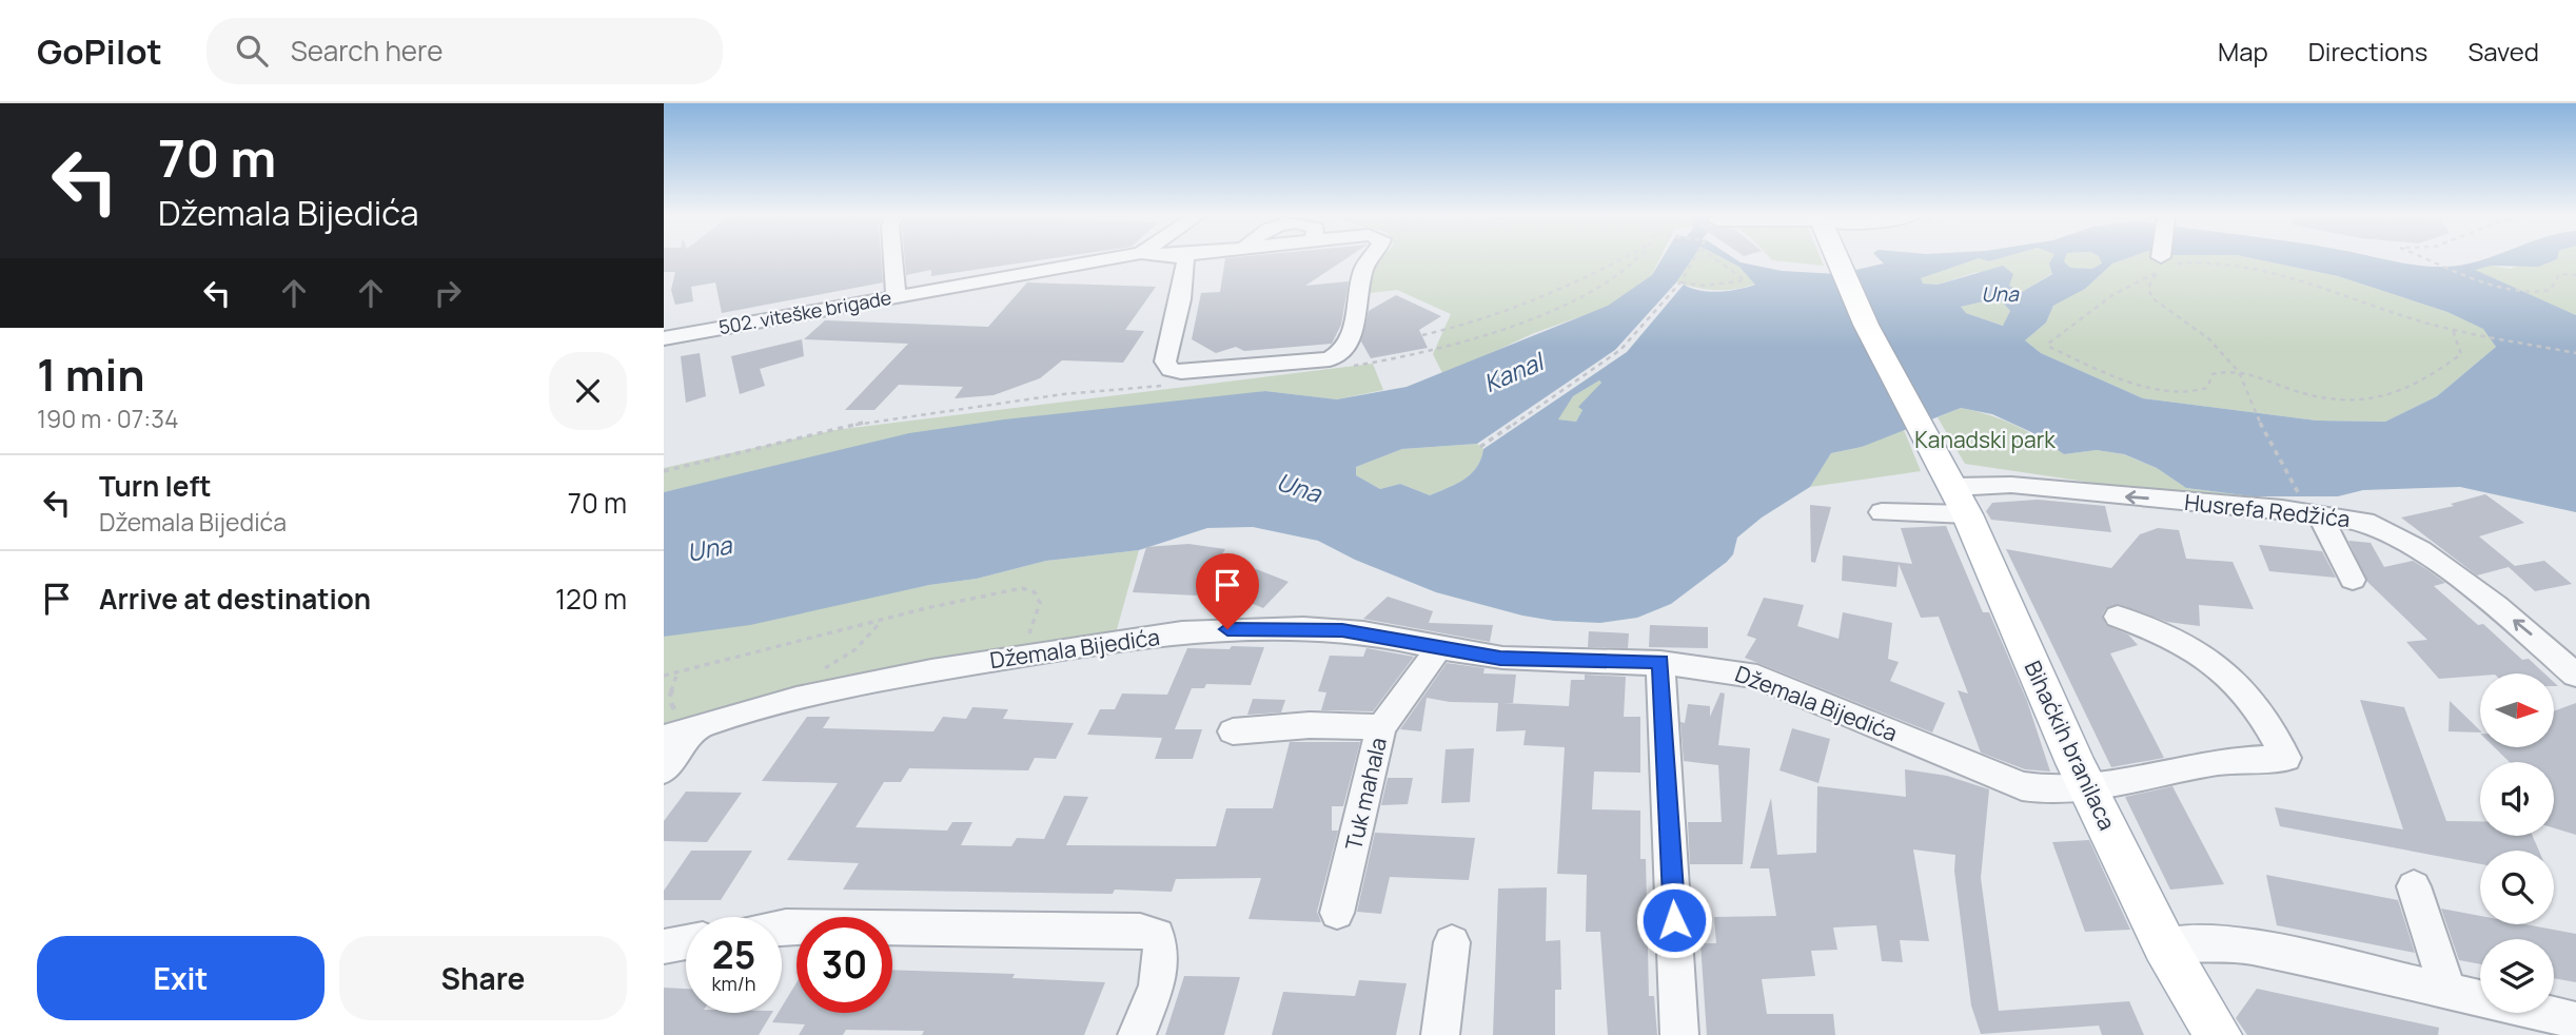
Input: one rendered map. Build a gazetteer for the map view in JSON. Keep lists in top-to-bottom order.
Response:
{
  "streets": {
    "main road": ["Bihaćkih branilaca"],
    "street": [
      "502. viteške brigade",
      "Husrefa Redžića",
      "Džemala Bijedića",
      "Tuk mahala"
    ]
  },
  "crossings": [
    ["Husrefa Redžića", "Bihaćkih branilaca"],
    ["Džemala Bijedića", "Bihaćkih branilaca"],
    ["Džemala Bijedića", "Tuk mahala"]
  ],
  "one_way": ["Husrefa Redžića"],
  "water": ["Una", "Kanal"],
  "parks": ["Kanadski park"],
  "north": "right",
  "page": {
    "header": "GoPilot",
    "search": "Search here",
    "nav": ["Map", "Directions", "Saved"],
    "turn": ["70 m", "Džemala Bijedića"],
    "heading": ["1 min", "190 m · 07:34"],
    "list": [
      {
        "name": "Turn left",
        "note": "Džemala Bijedića",
        "value": "70 m"
      },
      {
        "name": "Arrive at destination",
        "value": "120 m"
      }
    ],
    "speed": "25 km/h",
    "limit": "30",
    "buttons": ["Exit", "Share"]
  }
}
